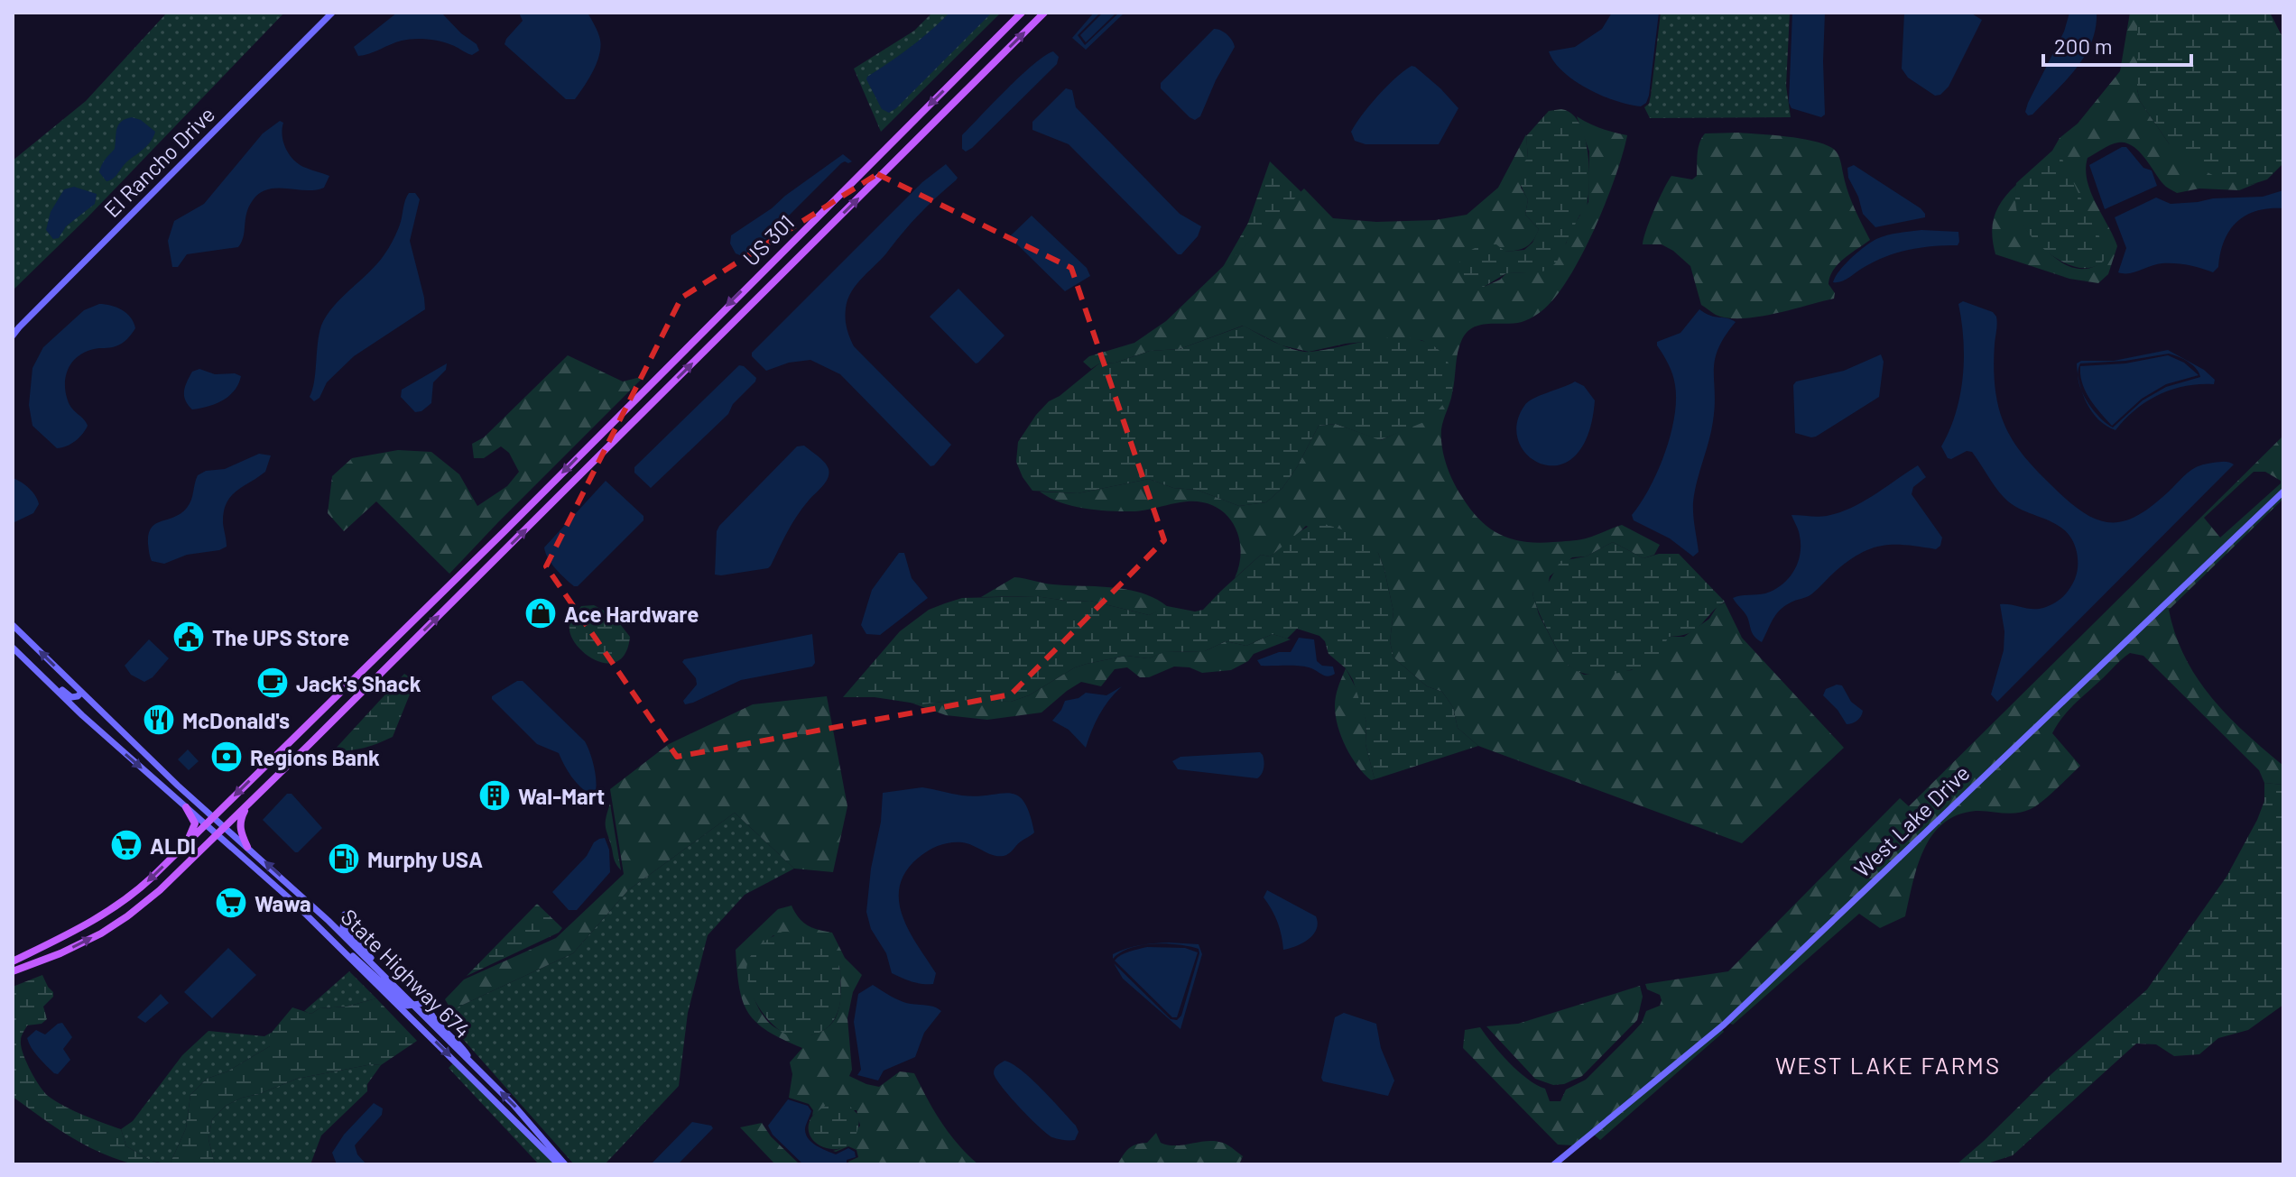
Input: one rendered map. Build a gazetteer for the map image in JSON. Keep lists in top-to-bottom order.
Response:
{
  "streets": {
    "main road": [
      "El Rancho Drive",
      "US 301",
      "West Lake Drive",
      "State Highway 674"
    ]
  },
  "crossings": [
    ["US 301", "State Highway 674"]
  ],
  "districts": ["WEST LAKE FARMS"],
  "places": {
    "shop": ["Ace Hardware"],
    "public building": ["The UPS Store"],
    "cafe": ["Jack's Shack"],
    "restaurant": ["McDonald's"],
    "bank": ["Regions Bank"],
    "building": ["Wal-Mart"],
    "supermarket": ["ALDI", "Wawa"],
    "fuel station": ["Murphy USA"]
  },
  "scale_bar": "200 m"
}
